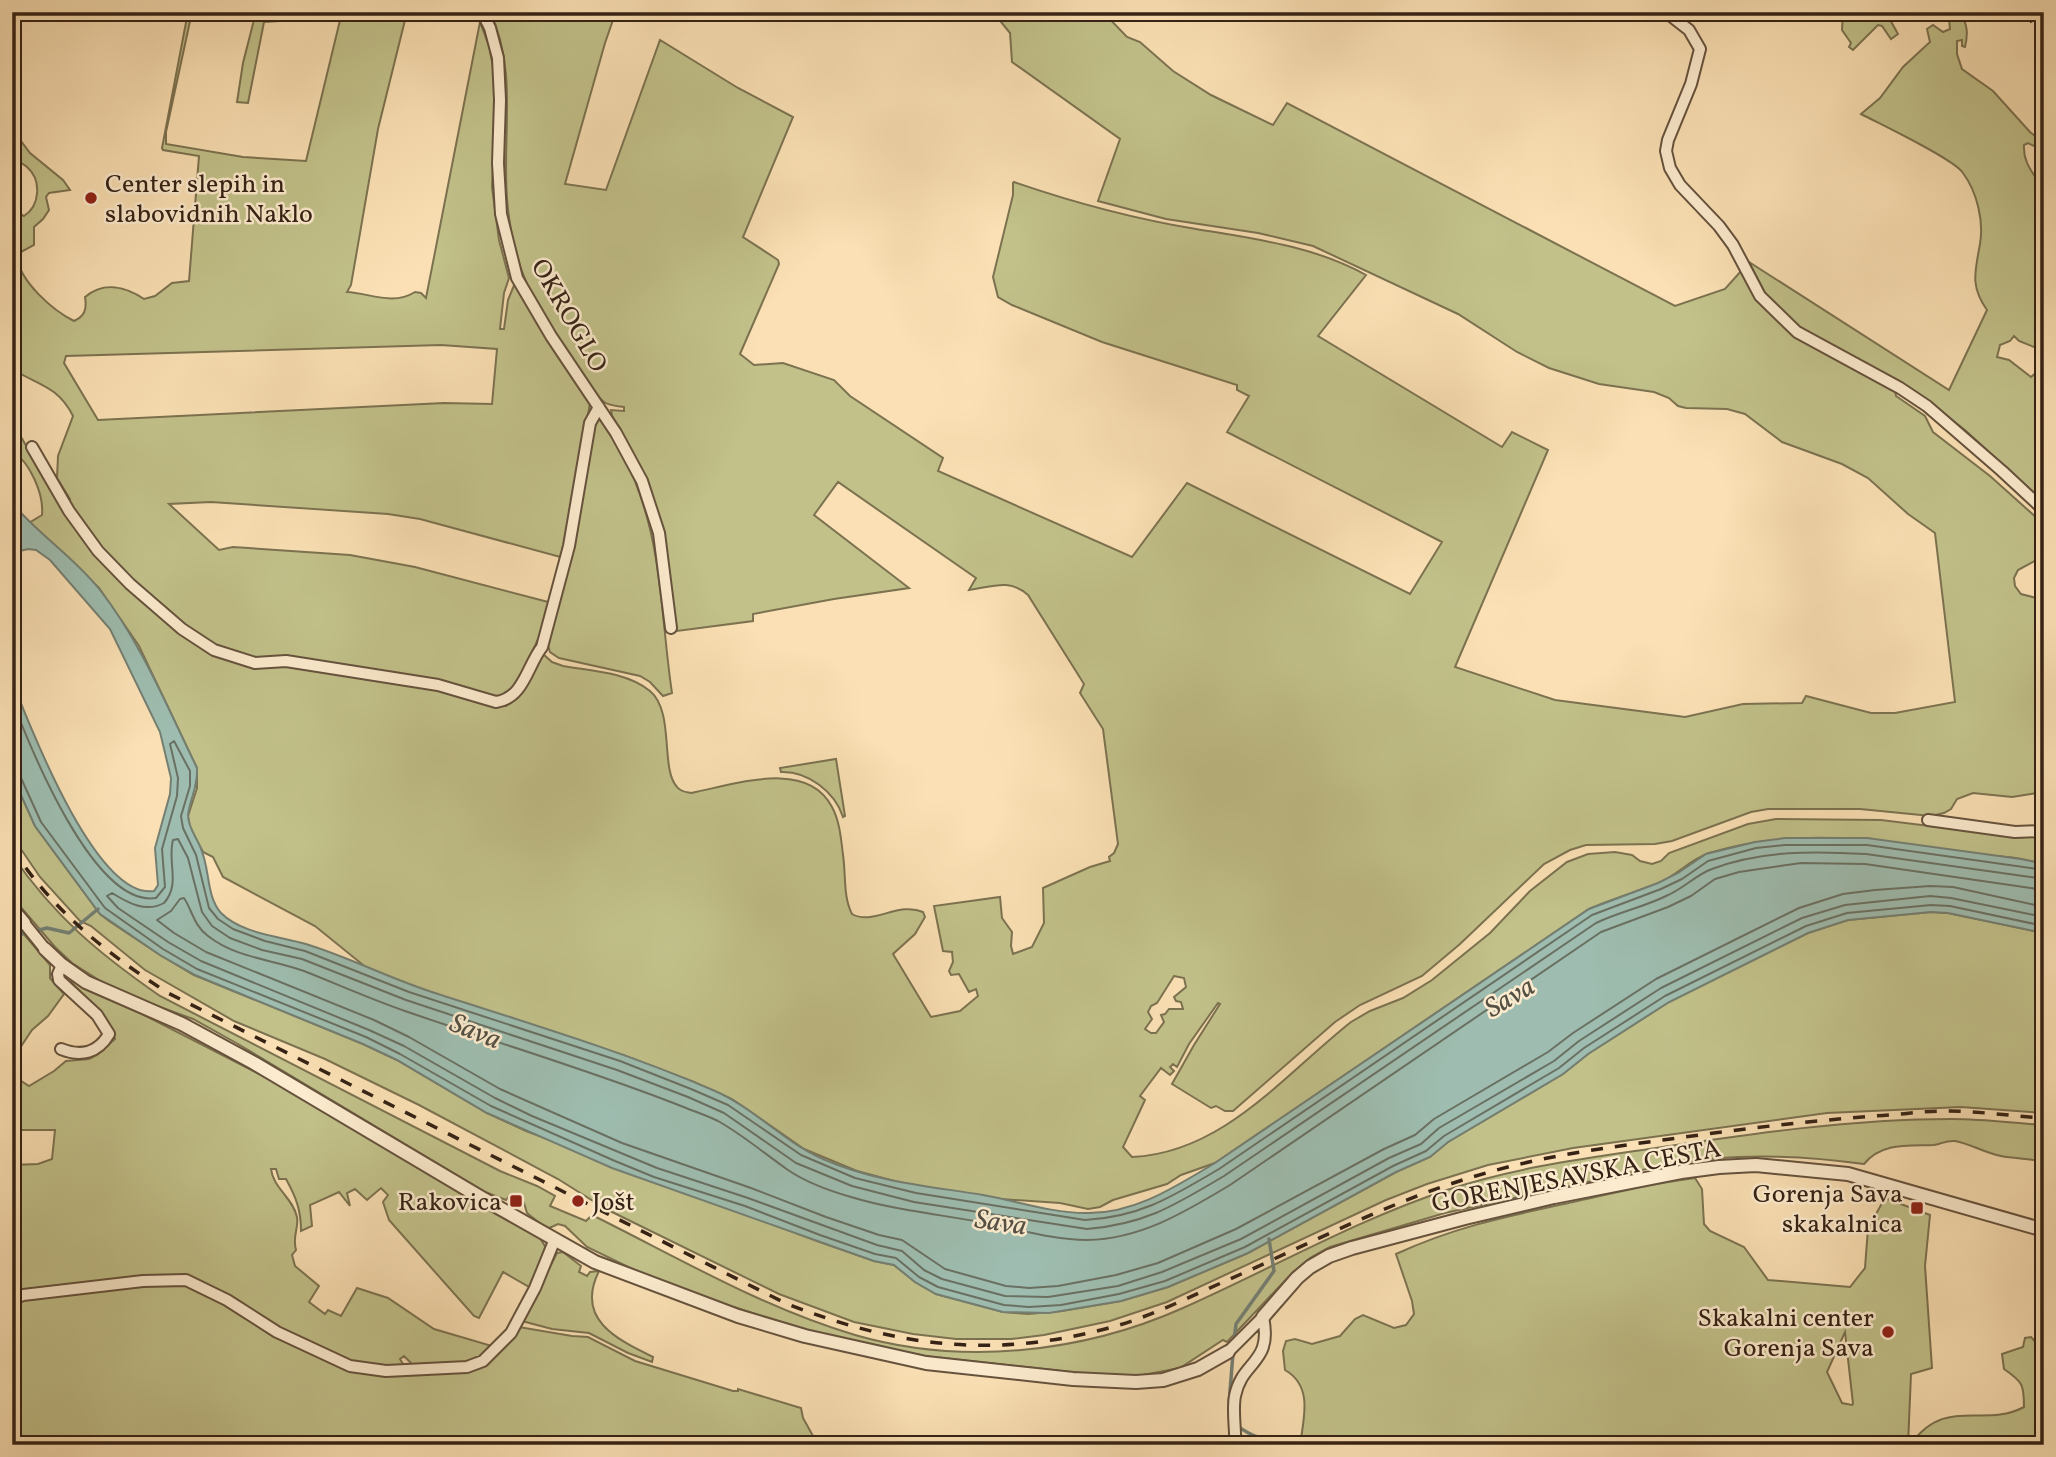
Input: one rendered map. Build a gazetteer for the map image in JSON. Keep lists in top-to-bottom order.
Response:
{
  "streets": {
    "street": ["OKROGLO", "GORENJESAVSKA CESTA"]
  },
  "water": ["Sava"],
  "places": {
    "other": ["Center slepih in slabovidnih Naklo", "Jošt", "Skakalni center Gorenja Sava"],
    "transit": ["Rakovica", "Gorenja Sava skakalnica"]
  }
}
